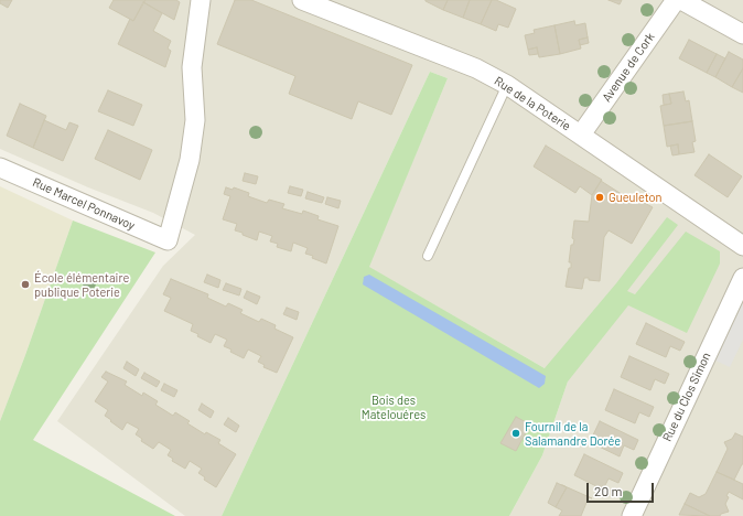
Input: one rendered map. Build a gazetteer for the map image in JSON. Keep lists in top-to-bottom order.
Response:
{
  "streets": {
    "street": [
      "Avenue de Cork",
      "Rue de la Poterie",
      "Rue Marcel Ponnavoy",
      "Rue du Clos Simon"
    ]
  },
  "crossings": [
    ["Avenue de Cork", "Rue de la Poterie"]
  ],
  "parks": ["Bois des Matelouéres"],
  "places": ["Gueuleton", "École élémentaire publique Poterie", "Fournil de la Salamandre Dorée"],
  "scale_bar": "20 m"
}
